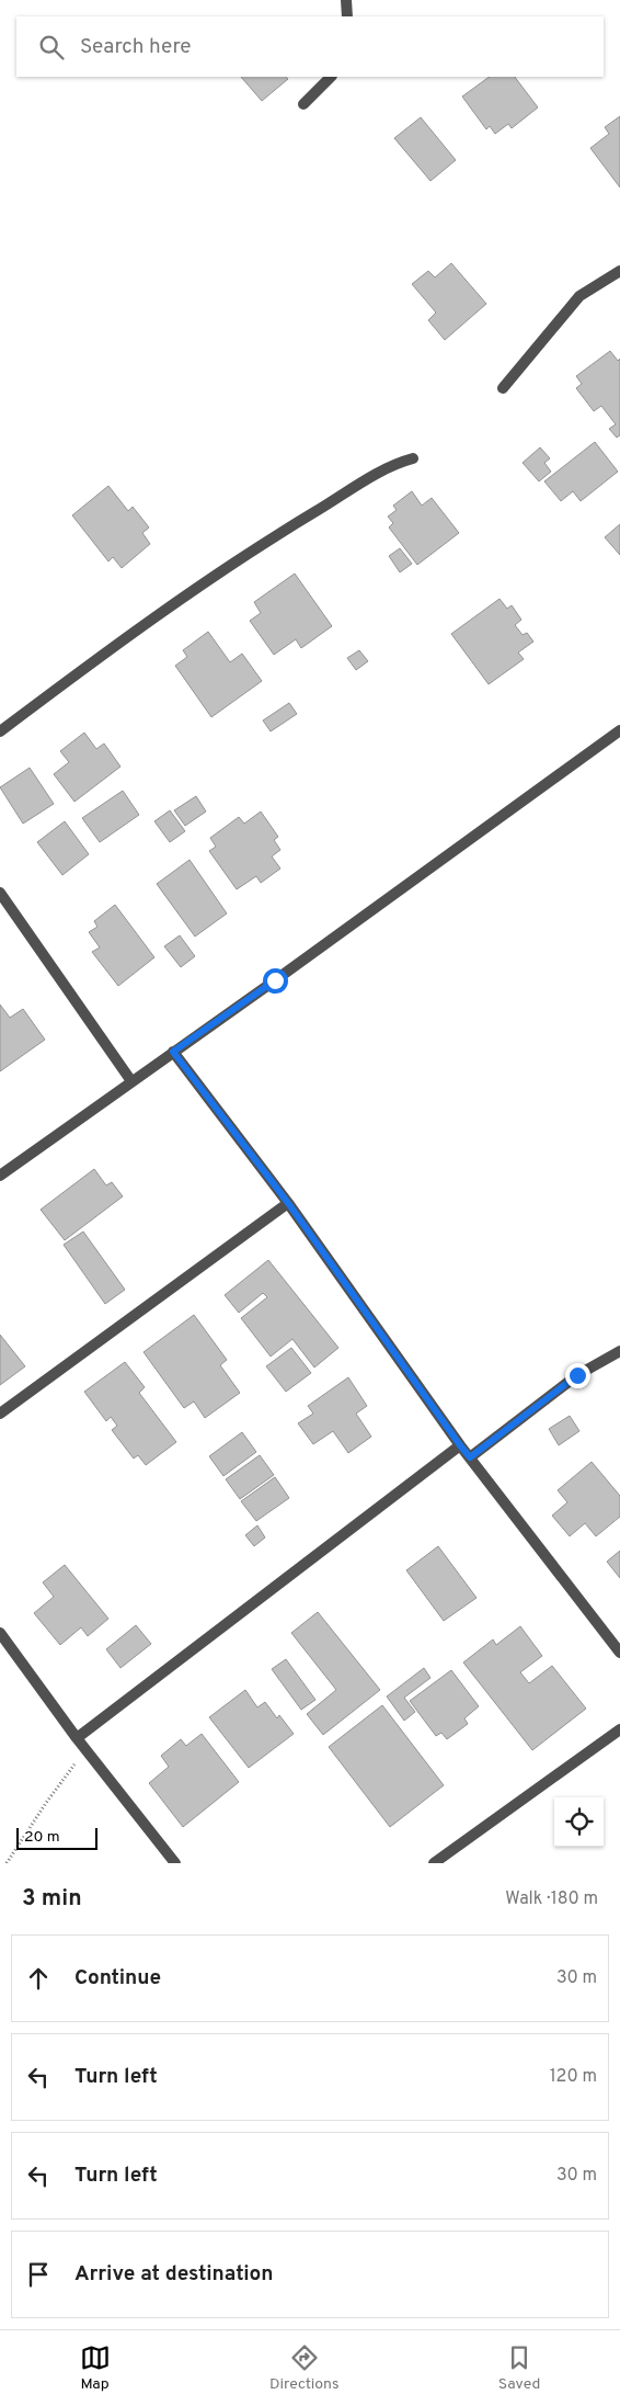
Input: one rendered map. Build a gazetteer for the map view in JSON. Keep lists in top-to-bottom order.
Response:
{
  "scale_bar": "20 m",
  "page": {
    "search": "Search here",
    "scale": "20 m",
    "heading": ["3 min", "Walk · 180 m"],
    "list": [
      ["Continue", "30 m"],
      ["Turn left", "120 m"],
      ["Turn left", "30 m"],
      "Arrive at destination"
    ],
    "nav": ["Map", "Directions", "Saved"]
  }
}
